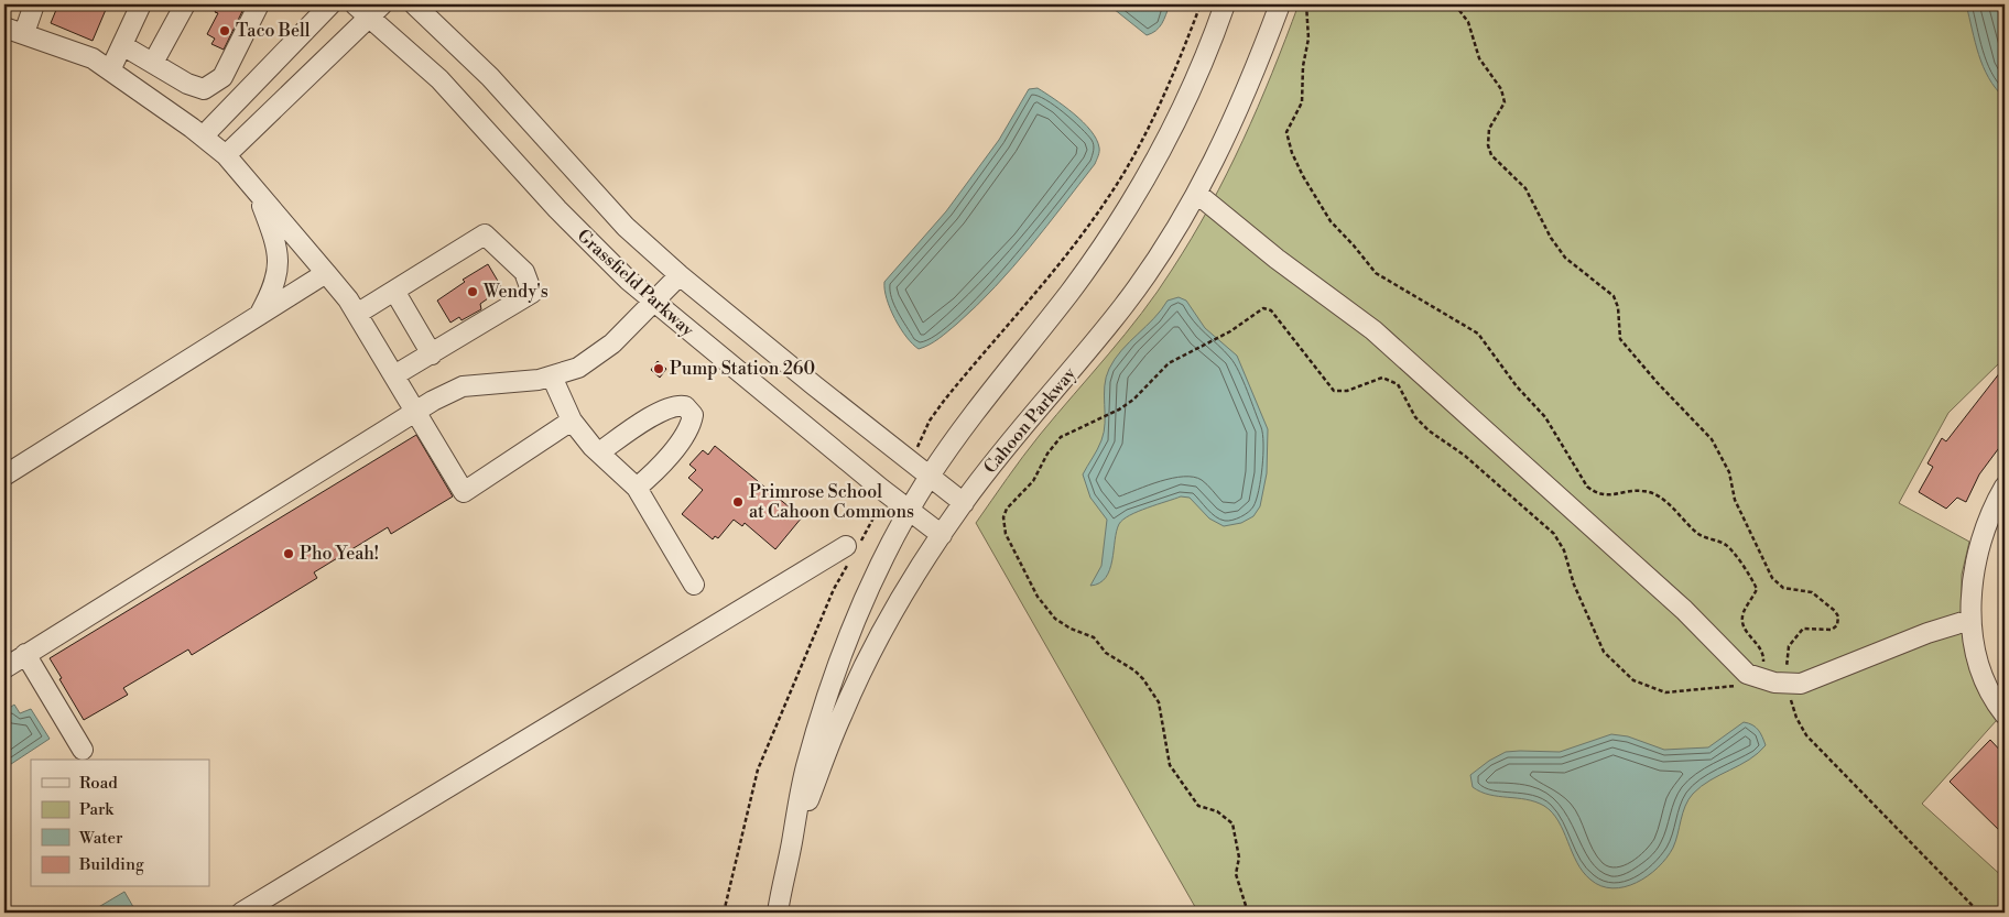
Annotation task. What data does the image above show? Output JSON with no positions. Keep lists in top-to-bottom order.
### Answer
{
  "streets": {
    "street": ["Grassfield Parkway", "Cahoon Parkway"]
  },
  "crossings": [
    ["Grassfield Parkway", "Cahoon Parkway"]
  ],
  "places": [
    "Taco Bell",
    "Wendy's",
    "Pump Station 260",
    "Primrose School at Cahoon Commons",
    "Pho Yeah!"
  ],
  "legend": [
    "Road",
    "Park",
    "Water",
    "Building"
  ]
}
